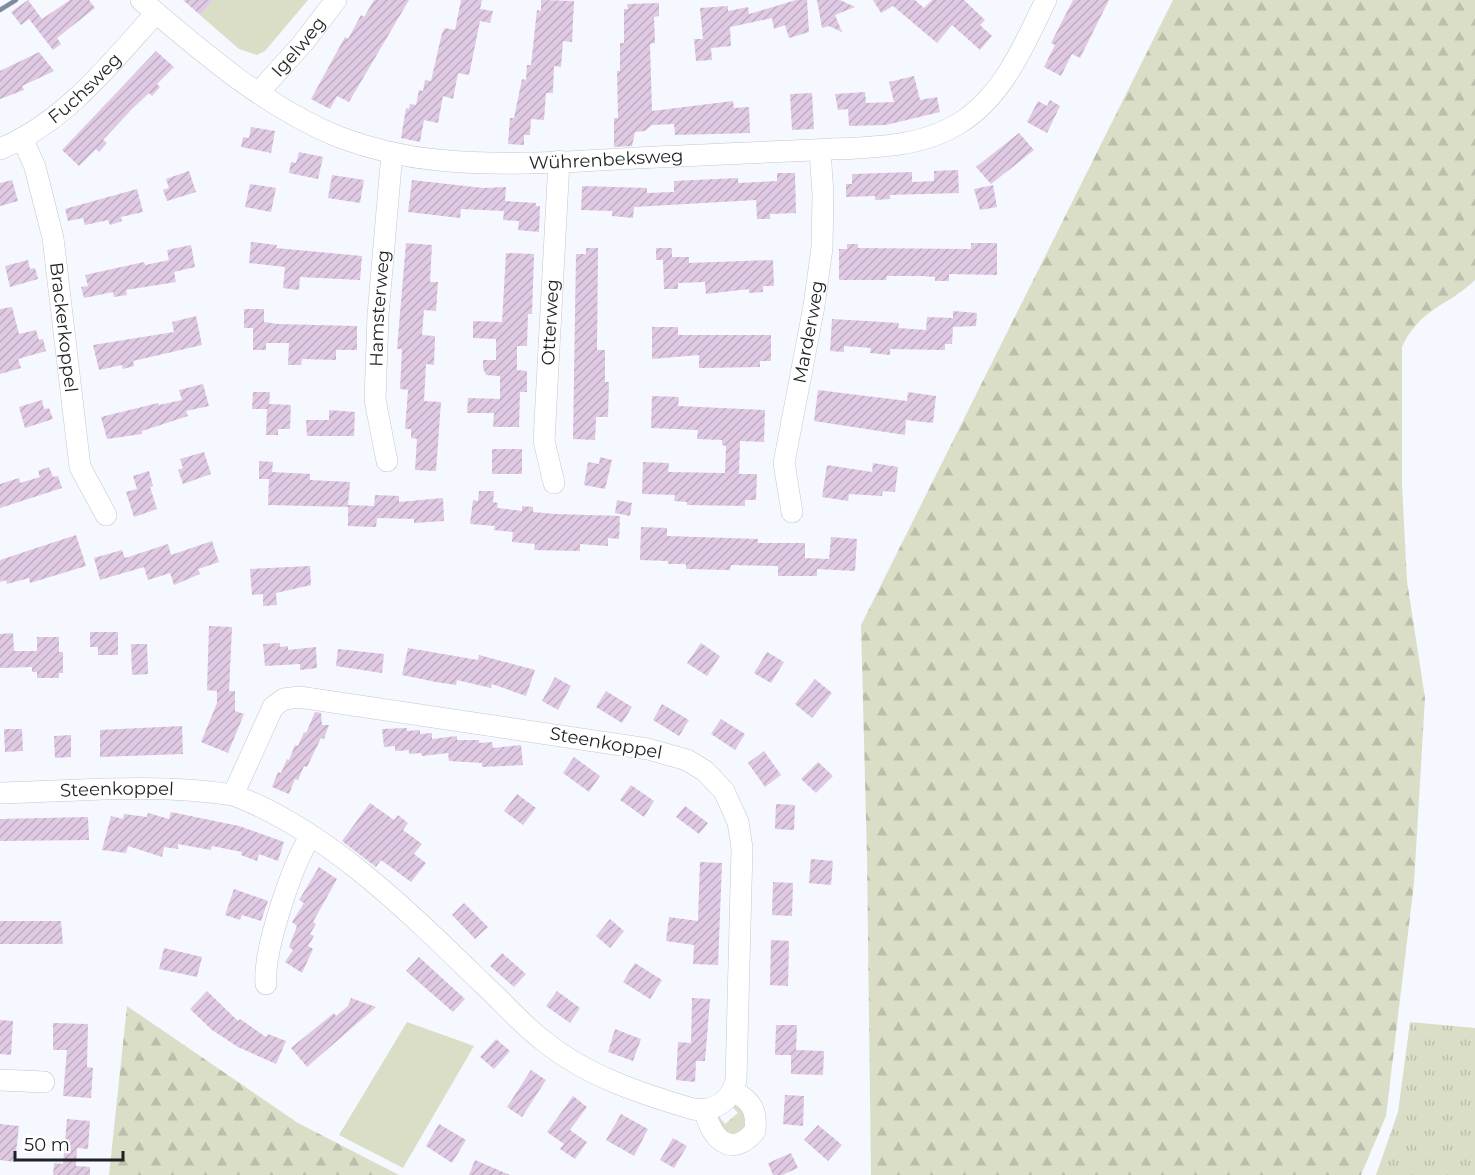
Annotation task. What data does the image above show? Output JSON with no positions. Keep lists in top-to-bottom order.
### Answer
{
  "streets": {
    "street": [
      "Igelweg",
      "Fuchsweg",
      "Wührenbeksweg",
      "Hamsterweg",
      "Otterweg",
      "Brackerkoppel",
      "Marderweg",
      "Steenkoppel"
    ]
  },
  "crossings": [
    ["Igelweg", "Wührenbeksweg"],
    ["Fuchsweg", "Wührenbeksweg"],
    ["Fuchsweg", "Brackerkoppel"],
    ["Wührenbeksweg", "Hamsterweg"],
    ["Wührenbeksweg", "Otterweg"],
    ["Wührenbeksweg", "Marderweg"]
  ],
  "scale_bar": "50 m"
}
